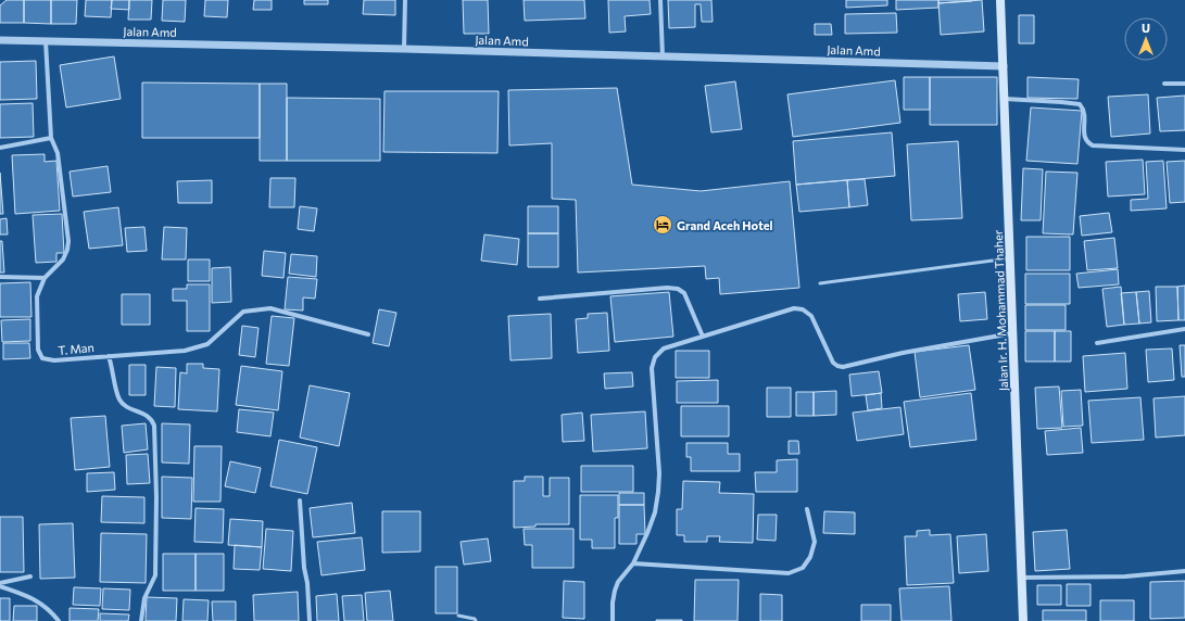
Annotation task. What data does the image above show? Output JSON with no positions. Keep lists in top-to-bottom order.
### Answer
{
  "streets": {
    "main road": ["Jalan Ir. H. Mohammad Thaher"],
    "street": ["Jalan Amd", "T. Man"]
  },
  "crossings": [
    ["Jalan Amd", "Jalan Ir. H. Mohammad Thaher"],
    ["Jalan Amd", "T. Man"]
  ],
  "places": {
    "hotel": ["Grand Aceh Hotel"]
  },
  "north": "top"
}
